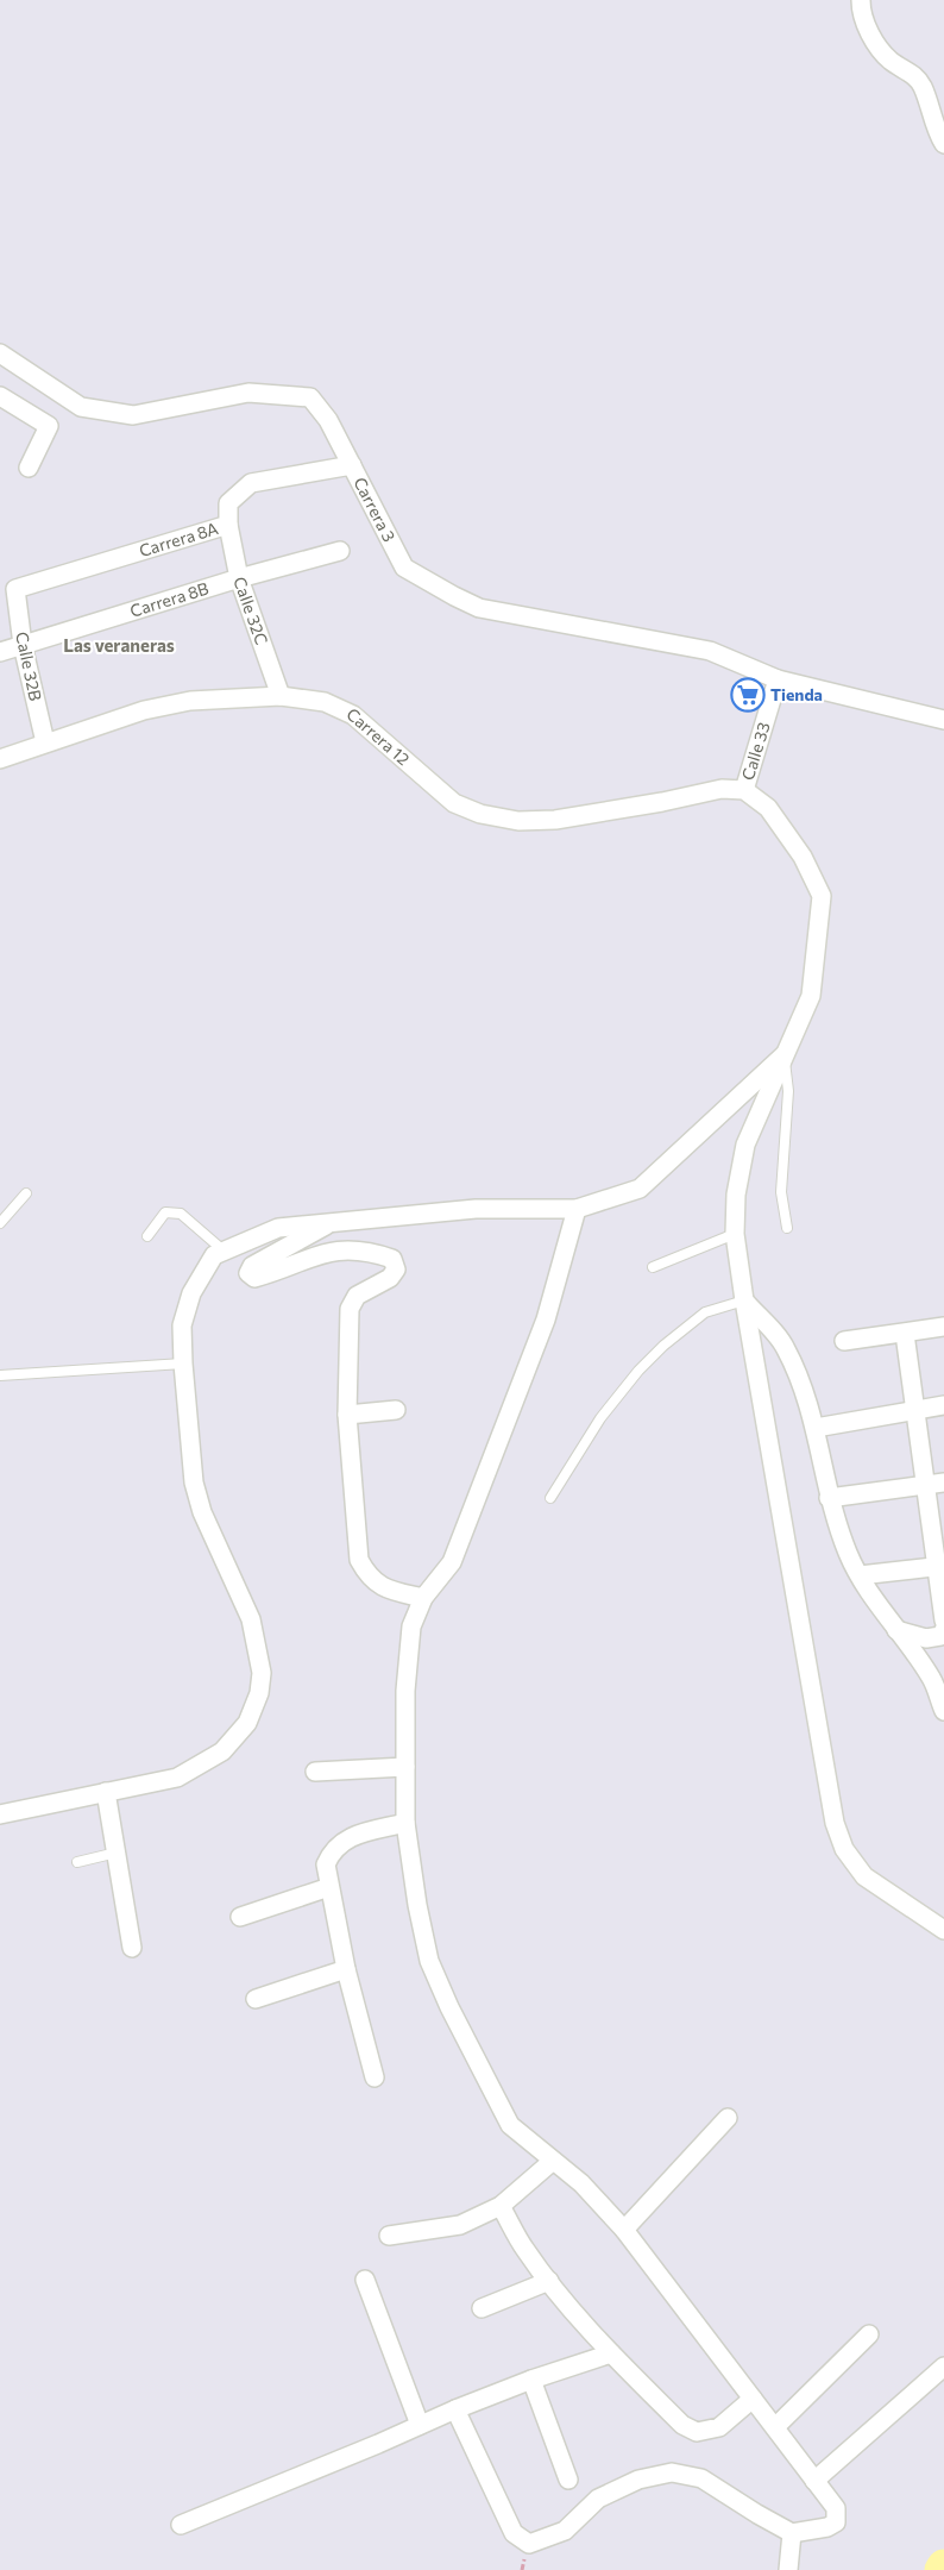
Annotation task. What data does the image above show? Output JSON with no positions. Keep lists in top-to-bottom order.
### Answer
{
  "streets": {
    "street": [
      "Carrera 3",
      "Carrera 8A",
      "Carrera 8B",
      "Calle 32C",
      "Calle 32B",
      "Carrera 12",
      "Calle 33"
    ]
  },
  "crossings": [
    ["Carrera 3", "Carrera 8A"],
    ["Carrera 3", "Calle 33"],
    ["Carrera 8A", "Calle 32C"],
    ["Carrera 8A", "Calle 32B"],
    ["Carrera 8B", "Calle 32C"],
    ["Carrera 8B", "Calle 32B"],
    ["Calle 32C", "Carrera 12"],
    ["Calle 32B", "Carrera 12"],
    ["Carrera 12", "Calle 33"]
  ],
  "districts": ["Las veraneras"],
  "places": {
    "supermarket": ["Tienda"]
  }
}
